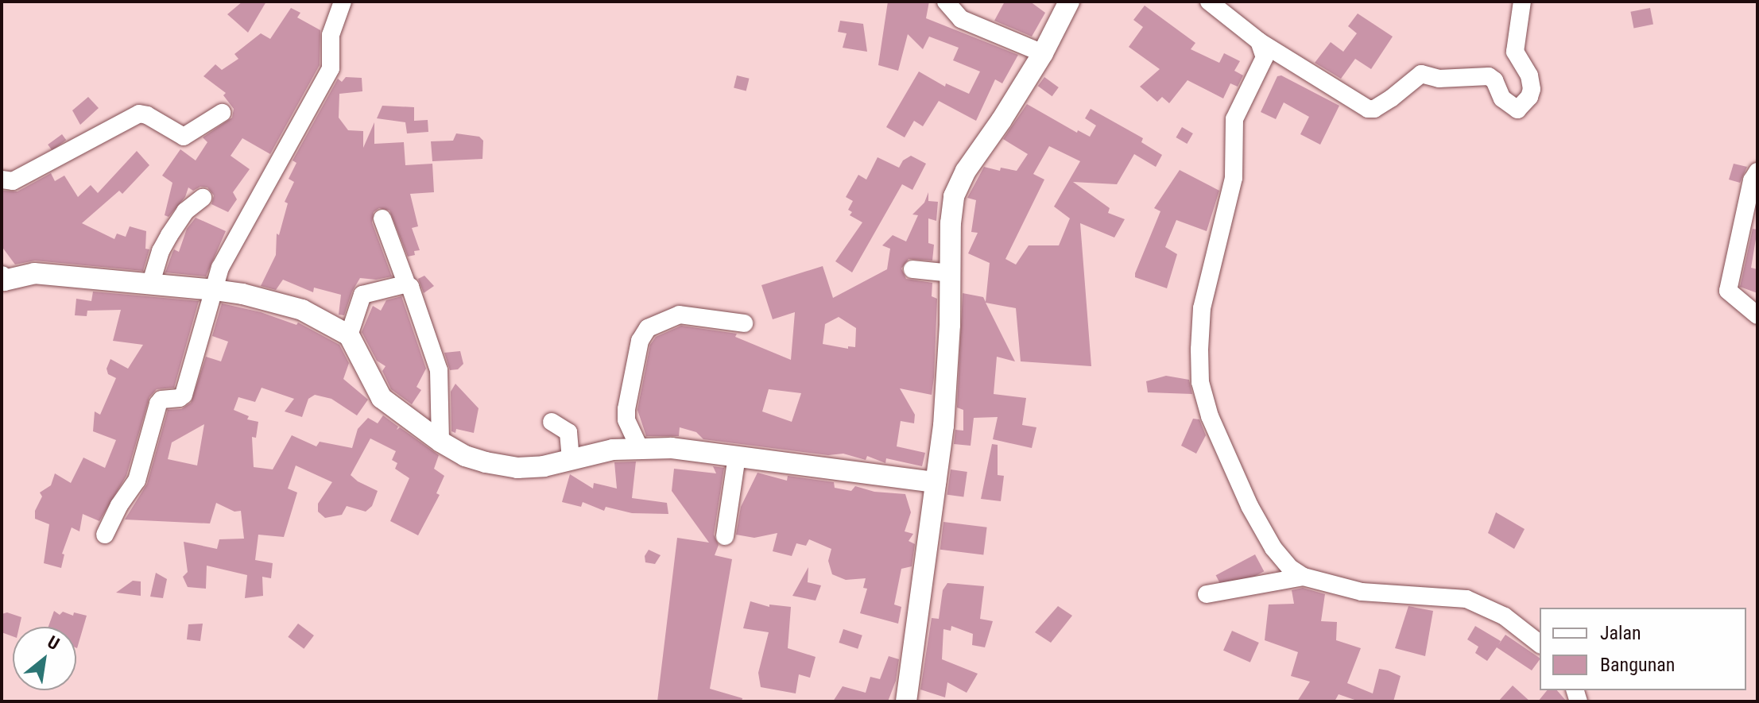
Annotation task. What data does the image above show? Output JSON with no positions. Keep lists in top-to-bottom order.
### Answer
{
  "legend": ["Jalan", "Bangunan"],
  "north": "top right"
}
